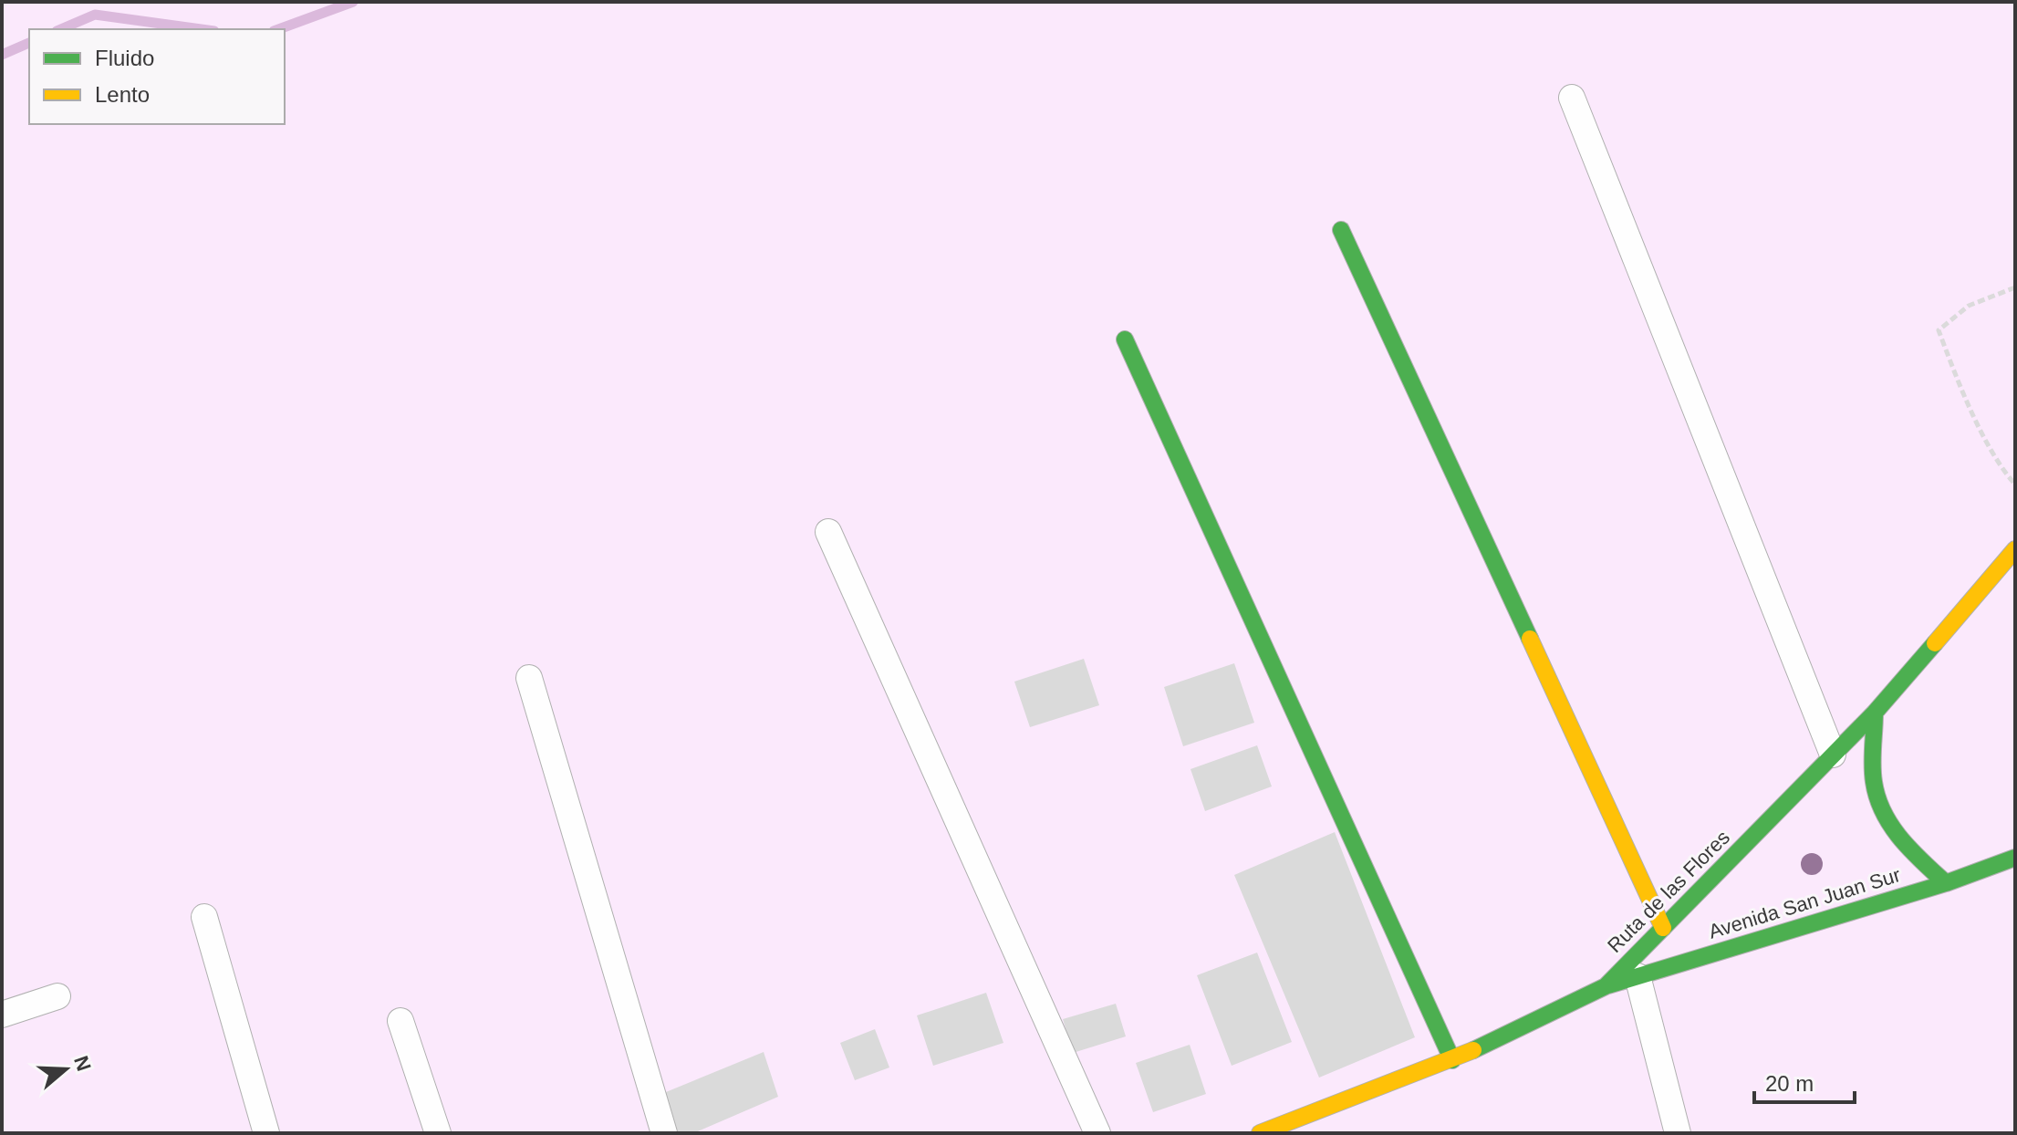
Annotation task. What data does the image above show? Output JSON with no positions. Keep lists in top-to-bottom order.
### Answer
{
  "streets": {
    "street": ["Ruta de las Flores", "Avenida San Juan Sur"]
  },
  "crossings": [
    ["Ruta de las Flores", "Avenida San Juan Sur"]
  ],
  "legend": ["Fluido", "Lento"],
  "scale_bar": "20 m",
  "north": "right"
}
